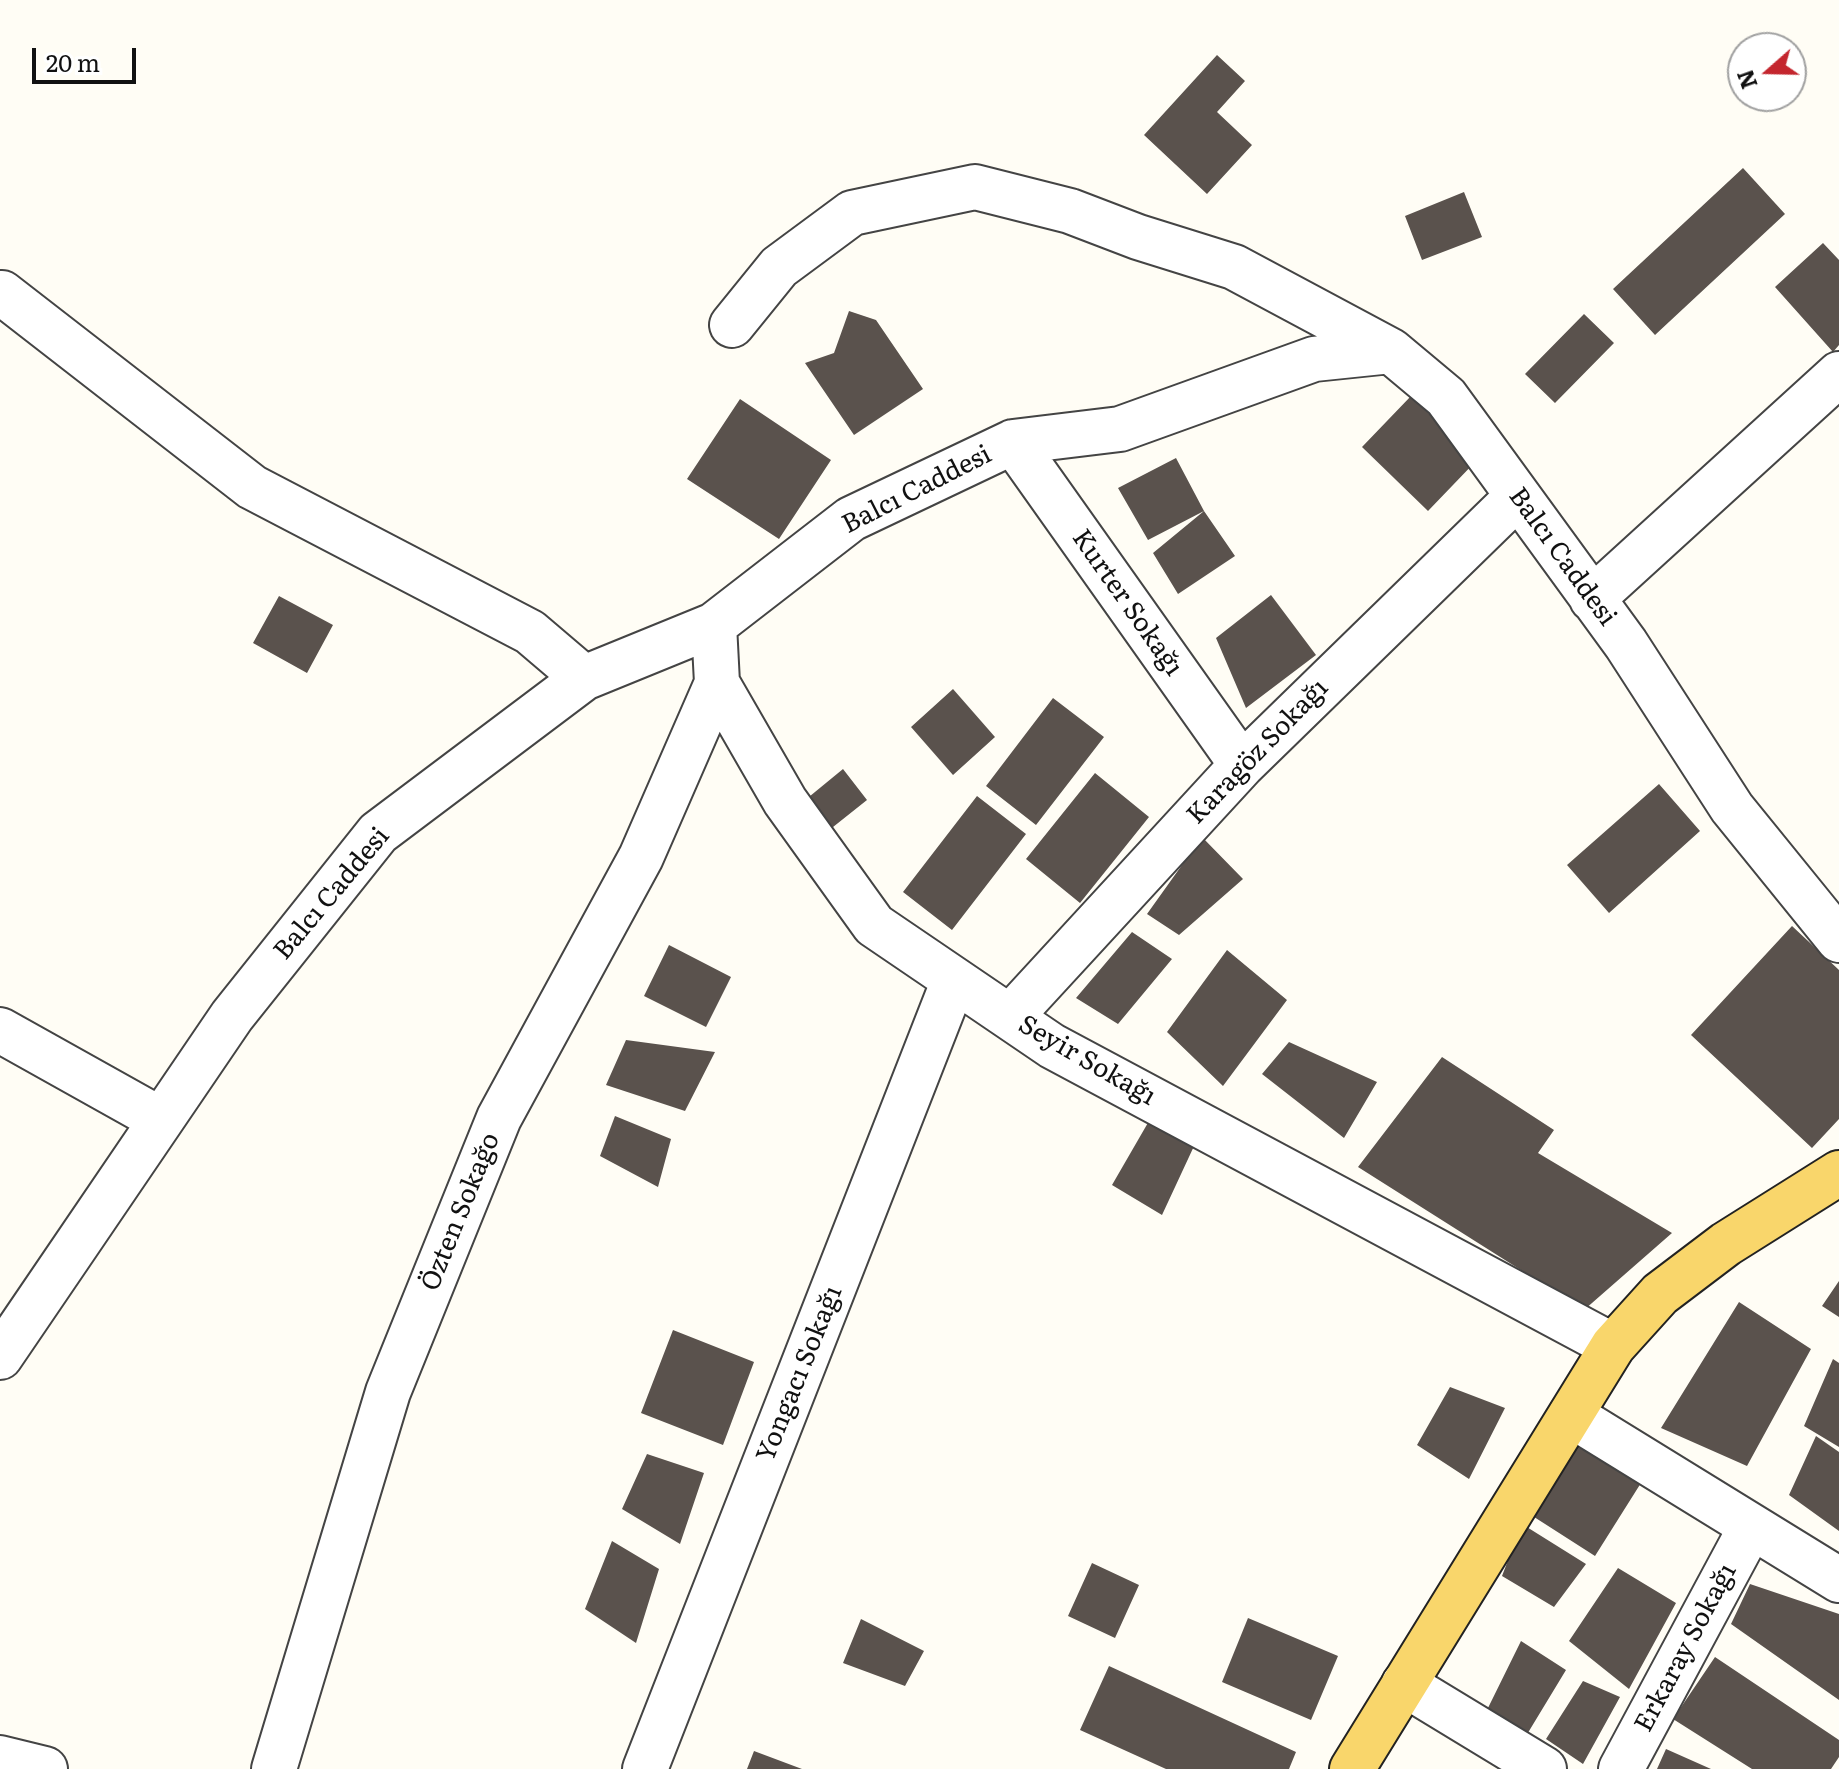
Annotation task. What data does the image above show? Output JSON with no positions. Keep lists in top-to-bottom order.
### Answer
{
  "streets": {
    "street": [
      "Balcı Caddesi",
      "Kurter Sokağı",
      "Karagöz Sokağı",
      "Seyir Sokağı",
      "Özten Sokağo",
      "Yongacı Sokağı",
      "Erkaray Sokağı"
    ]
  },
  "crossings": [
    ["Balcı Caddesi", "Kurter Sokağı"],
    ["Balcı Caddesi", "Karagöz Sokağı"],
    ["Balcı Caddesi", "Seyir Sokağı"],
    ["Kurter Sokağı", "Karagöz Sokağı"],
    ["Karagöz Sokağı", "Seyir Sokağı"],
    ["Seyir Sokağı", "Özten Sokağo"],
    ["Seyir Sokağı", "Yongacı Sokağı"]
  ],
  "scale_bar": "20 m",
  "north": "left"
}
